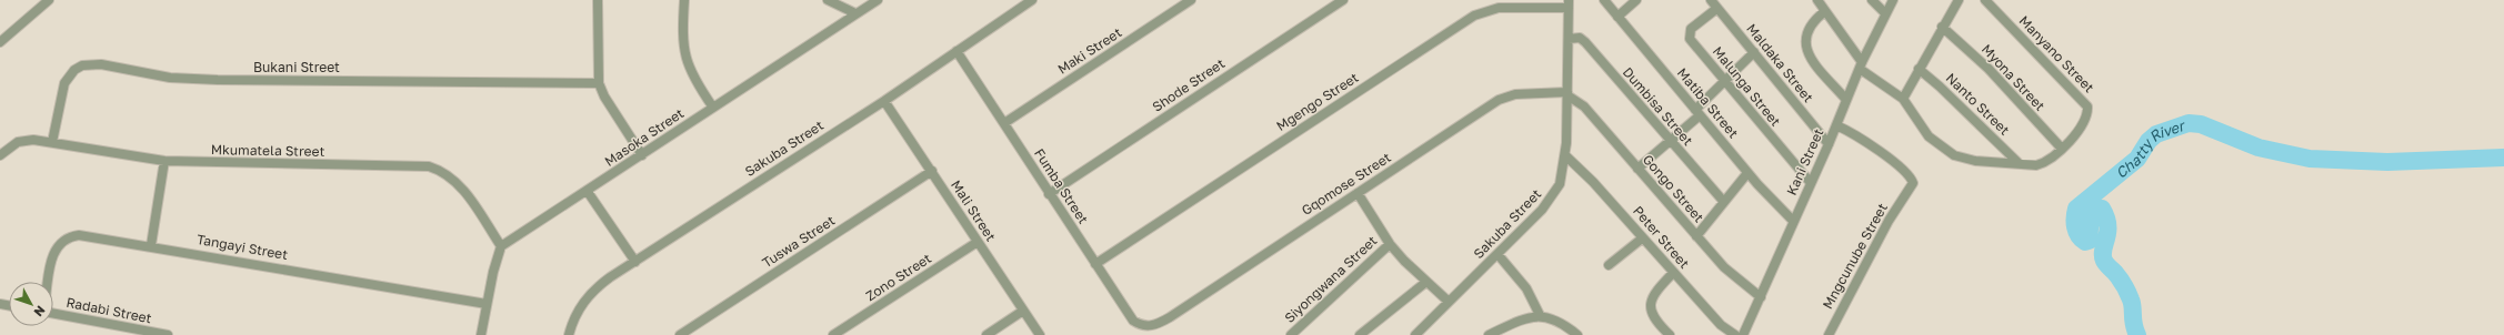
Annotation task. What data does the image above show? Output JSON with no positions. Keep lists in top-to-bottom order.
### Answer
{
  "streets": {
    "street": [
      "Maki Street",
      "Manyano Street",
      "Maldaka Street",
      "Bukani Street",
      "Myona Street",
      "Shode Street",
      "Malunga Street",
      "Mgengo Street",
      "Matiba Street",
      "Nanto Street",
      "Dumbisa Street",
      "Masoka Street",
      "Sakuba Street",
      "Mkumatela Street",
      "Kani Street",
      "Gqomose Street",
      "Fumba Street",
      "Gongo Street",
      "Mali Street",
      "Peter Street",
      "Tuswa Street",
      "Tangayi Street",
      "Mngcunube Street",
      "Zono Street",
      "Siyongwana Street",
      "Radabi Street"
    ]
  },
  "crossings": [
    ["Maki Street", "Fumba Street"],
    ["Manyano Street", "Myona Street"],
    ["Manyano Street", "Nanto Street"],
    ["Manyano Street", "Kani Street"],
    ["Maldaka Street", "Malunga Street"],
    ["Maldaka Street", "Kani Street"],
    ["Bukani Street", "Mkumatela Street"],
    ["Shode Street", "Fumba Street"],
    ["Malunga Street", "Kani Street"],
    ["Mgengo Street", "Sakuba Street"],
    ["Mgengo Street", "Fumba Street"],
    ["Matiba Street", "Kani Street"],
    ["Dumbisa Street", "Sakuba Street"],
    ["Masoka Street", "Mkumatela Street"],
    ["Sakuba Street", "Gqomose Street"],
    ["Sakuba Street", "Fumba Street"],
    ["Sakuba Street", "Gongo Street"],
    ["Sakuba Street", "Mali Street"],
    ["Sakuba Street", "Peter Street"],
    ["Kani Street", "Gongo Street"],
    ["Kani Street", "Mngcunube Street"],
    ["Gqomose Street", "Fumba Street"],
    ["Gqomose Street", "Gongo Street"],
    ["Mali Street", "Tuswa Street"],
    ["Mali Street", "Zono Street"]
  ],
  "water": ["Chatty River"],
  "north": "bottom right"
}
